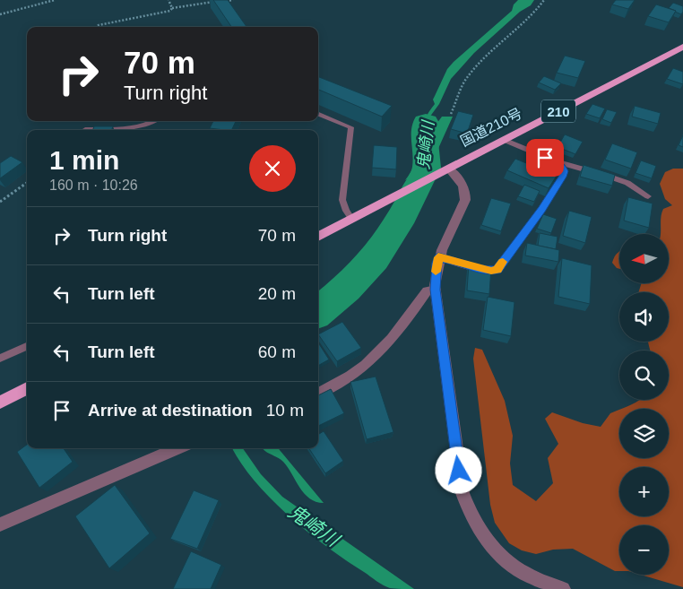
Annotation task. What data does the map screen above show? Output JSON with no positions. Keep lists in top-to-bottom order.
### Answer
{
  "streets": {
    "highway": ["210", "国道210号"]
  },
  "water": ["鬼崎川"],
  "north": "left",
  "page": {
    "turn": ["70 m", "Turn right"],
    "heading": ["1 min", "160 m · 10:26"],
    "list": [
      {
        "name": "Turn right",
        "value": "70 m"
      },
      {
        "name": "Turn left",
        "value": "20 m"
      },
      {
        "name": "Turn left",
        "value": "60 m"
      },
      {
        "name": "Arrive at destination",
        "value": "10 m"
      }
    ],
    "map_buttons": ["+", "−"]
  }
}
